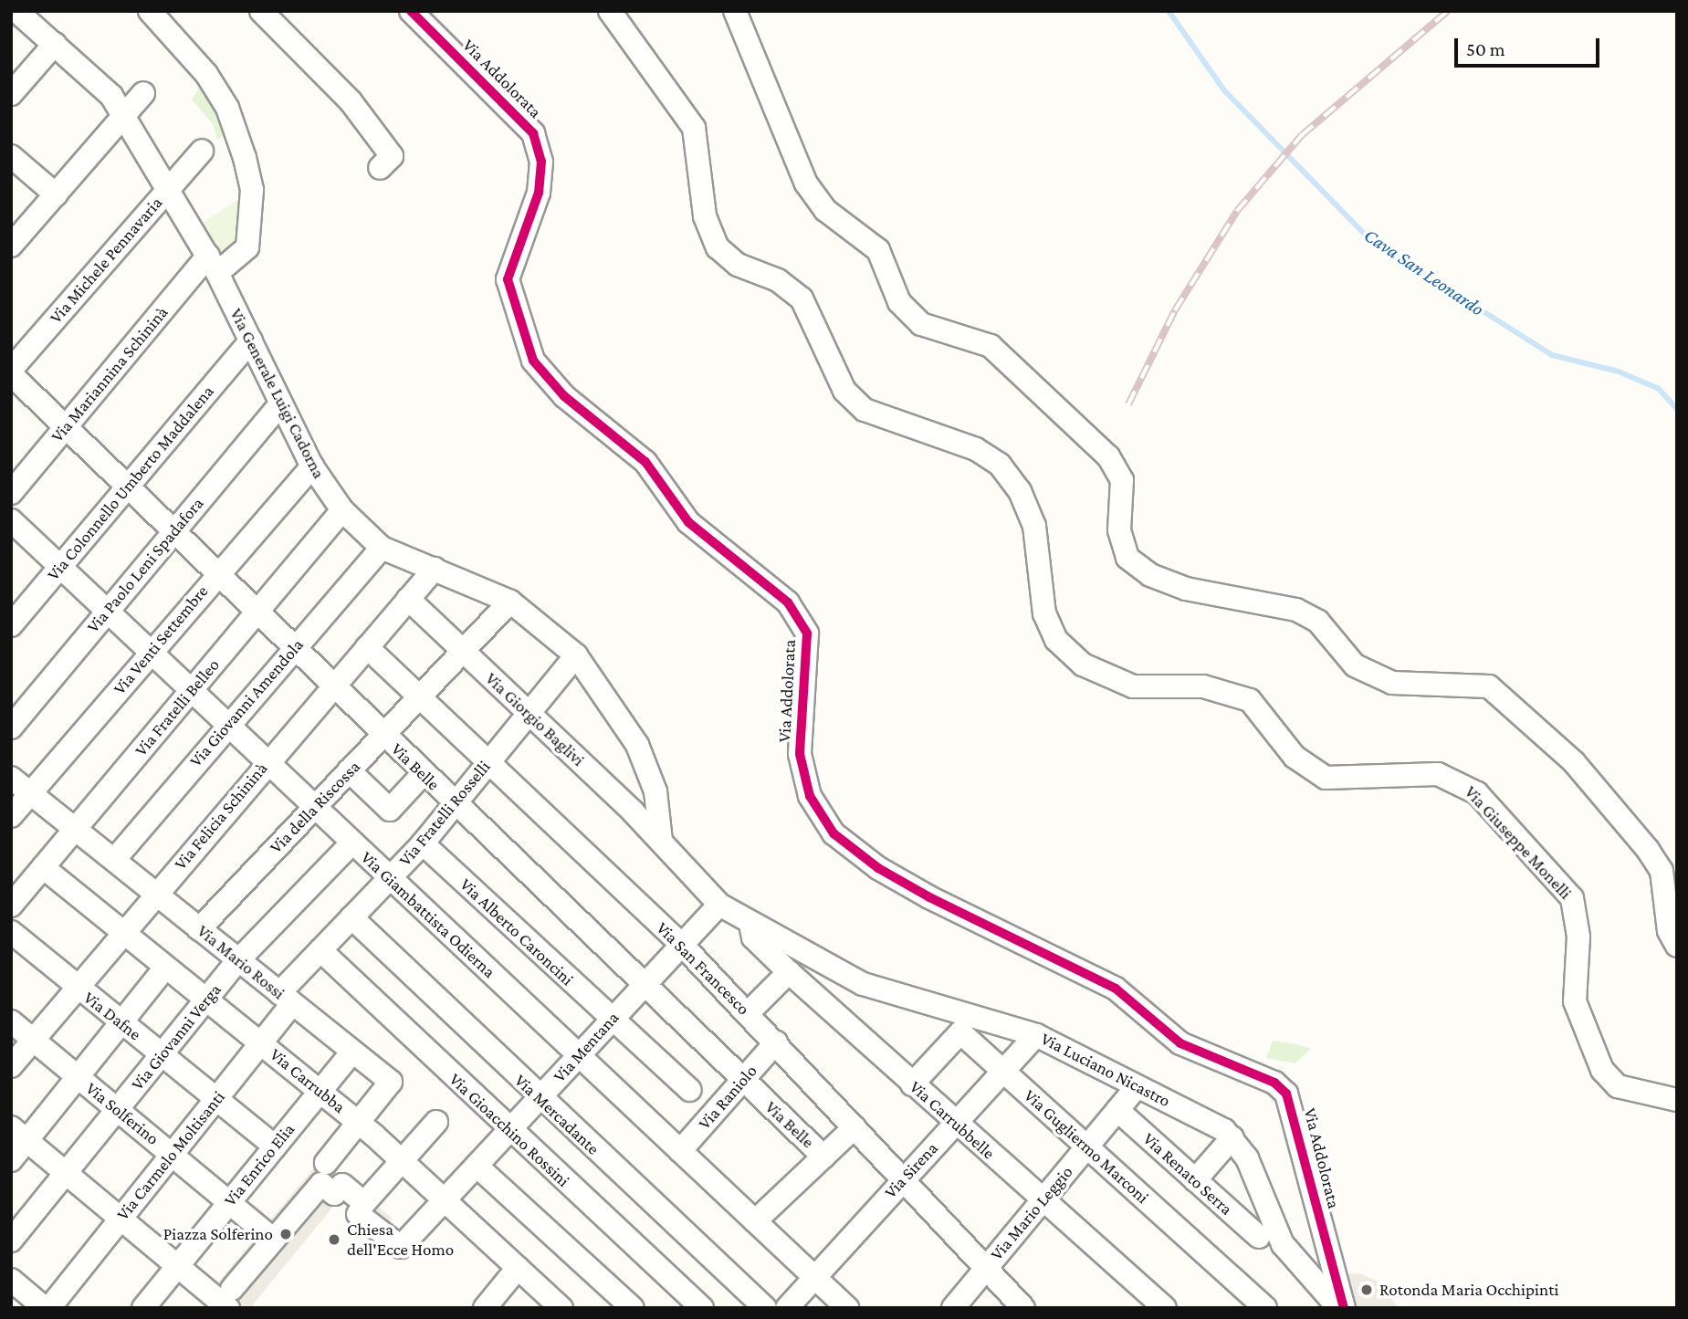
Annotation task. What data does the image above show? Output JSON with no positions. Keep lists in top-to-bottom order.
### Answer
{
  "streets": {
    "street": [
      "Via Addolorata",
      "Via Michele Pennavaria",
      "Via Mariannina Schininà",
      "Via Generale Luigi Cadorna",
      "Via Colonnello Umberto Maddalena",
      "Via Paolo Leni Spadafora",
      "Via Venti Settembre",
      "Via Giovanni Amendola",
      "Via Fratelli Belleo",
      "Via Giorgio Baglivi",
      "Via Belle",
      "Via della Riscossa",
      "Via Fratelli Rosselli",
      "Via Felicia Schininà",
      "Via Giuseppe Monelli",
      "Via Giambattista Odierna",
      "Via Alberto Caroncini",
      "Via Mario Rossi",
      "Via San Francesco",
      "Via Dafne",
      "Via Giovanni Verga",
      "Via Mentana",
      "Via Luciano Nicastro",
      "Via Carrubba",
      "Via Raniolo",
      "Via Solferino",
      "Via Mercadante",
      "Via Carrubbelle",
      "Via Gioacchino Rossini",
      "Via Gugliermo Marconi",
      "Via Carmelo Moltisanti",
      "Via Enrico Elia",
      "Via Sirena",
      "Via Renato Serra",
      "Via Mario Leggio"
    ]
  },
  "crossings": [
    ["Via Michele Pennavaria", "Via Generale Luigi Cadorna"],
    ["Via Michele Pennavaria", "Via Belle"],
    ["Via Mariannina Schininà", "Via Generale Luigi Cadorna"],
    ["Via Mariannina Schininà", "Via Belle"],
    ["Via Generale Luigi Cadorna", "Via Colonnello Umberto Maddalena"],
    ["Via Generale Luigi Cadorna", "Via Paolo Leni Spadafora"],
    ["Via Generale Luigi Cadorna", "Via Venti Settembre"],
    ["Via Generale Luigi Cadorna", "Via Giovanni Amendola"],
    ["Via Generale Luigi Cadorna", "Via Fratelli Belleo"],
    ["Via Generale Luigi Cadorna", "Via Giorgio Baglivi"],
    ["Via Generale Luigi Cadorna", "Via della Riscossa"],
    ["Via Generale Luigi Cadorna", "Via Fratelli Rosselli"],
    ["Via Generale Luigi Cadorna", "Via Felicia Schininà"],
    ["Via Colonnello Umberto Maddalena", "Via Belle"],
    ["Via Colonnello Umberto Maddalena", "Via Giambattista Odierna"],
    ["Via Paolo Leni Spadafora", "Via Belle"],
    ["Via Paolo Leni Spadafora", "Via Giambattista Odierna"],
    ["Via Venti Settembre", "Via Belle"],
    ["Via Venti Settembre", "Via Giambattista Odierna"],
    ["Via Venti Settembre", "Via Mario Rossi"],
    ["Via Giovanni Amendola", "Via Belle"],
    ["Via Giovanni Amendola", "Via Giambattista Odierna"],
    ["Via Giovanni Amendola", "Via Mario Rossi"],
    ["Via Fratelli Belleo", "Via Belle"],
    ["Via Fratelli Belleo", "Via Giambattista Odierna"],
    ["Via Fratelli Belleo", "Via Mario Rossi"],
    ["Via Fratelli Belleo", "Via Carrubba"],
    ["Via Giorgio Baglivi", "Via della Riscossa"],
    ["Via Giorgio Baglivi", "Via Fratelli Rosselli"],
    ["Via Giorgio Baglivi", "Via Felicia Schininà"],
    ["Via Giorgio Baglivi", "Via Mentana"],
    ["Via Giorgio Baglivi", "Via Luciano Nicastro"],
    ["Via Belle", "Via della Riscossa"],
    ["Via Belle", "Via Fratelli Rosselli"],
    ["Via Belle", "Via Felicia Schininà"],
    ["Via Belle", "Via Mentana"],
    ["Via Belle", "Via Raniolo"],
    ["Via della Riscossa", "Via Giambattista Odierna"],
    ["Via della Riscossa", "Via Mario Rossi"],
    ["Via della Riscossa", "Via San Francesco"],
    ["Via Fratelli Rosselli", "Via Giambattista Odierna"],
    ["Via Fratelli Rosselli", "Via Alberto Caroncini"],
    ["Via Fratelli Rosselli", "Via Mario Rossi"],
    ["Via Fratelli Rosselli", "Via San Francesco"],
    ["Via Fratelli Rosselli", "Via Mercadante"],
    ["Via Fratelli Rosselli", "Via Gioacchino Rossini"],
    ["Via Fratelli Rosselli", "Via Carmelo Moltisanti"],
    ["Via Felicia Schininà", "Via Giambattista Odierna"],
    ["Via Felicia Schininà", "Via Mario Rossi"],
    ["Via Felicia Schininà", "Via San Francesco"],
    ["Via Felicia Schininà", "Via Dafne"],
    ["Via Felicia Schininà", "Via Carrubba"],
    ["Via Felicia Schininà", "Via Solferino"],
    ["Via Giambattista Odierna", "Via Giovanni Verga"],
    ["Via Giambattista Odierna", "Via Mentana"],
    ["Via Giambattista Odierna", "Via Raniolo"],
    ["Via Giambattista Odierna", "Via Sirena"],
    ["Via Alberto Caroncini", "Via Mentana"],
    ["Via Mario Rossi", "Via Giovanni Verga"],
    ["Via Mario Rossi", "Via Carrubba"],
    ["Via Mario Rossi", "Via Carmelo Moltisanti"],
    ["Via Mario Rossi", "Via Enrico Elia"],
    ["Via San Francesco", "Via Mentana"],
    ["Via San Francesco", "Via Raniolo"],
    ["Via San Francesco", "Via Sirena"],
    ["Via San Francesco", "Via Mario Leggio"],
    ["Via Dafne", "Via Giovanni Verga"],
    ["Via Dafne", "Via Carmelo Moltisanti"],
    ["Via Dafne", "Via Enrico Elia"],
    ["Via Giovanni Verga", "Via Carrubba"],
    ["Via Giovanni Verga", "Via Solferino"],
    ["Via Mentana", "Via Luciano Nicastro"],
    ["Via Mentana", "Via Carrubba"],
    ["Via Mentana", "Via Mercadante"],
    ["Via Mentana", "Via Gioacchino Rossini"],
    ["Via Luciano Nicastro", "Via Carrubbelle"],
    ["Via Luciano Nicastro", "Via Sirena"],
    ["Via Luciano Nicastro", "Via Mario Leggio"],
    ["Via Carrubba", "Via Carmelo Moltisanti"],
    ["Via Carrubba", "Via Enrico Elia"],
    ["Via Solferino", "Via Carmelo Moltisanti"],
    ["Via Solferino", "Via Enrico Elia"],
    ["Via Carrubbelle", "Via Gugliermo Marconi"],
    ["Via Carrubbelle", "Via Sirena"],
    ["Via Carrubbelle", "Via Mario Leggio"],
    ["Via Gugliermo Marconi", "Via Sirena"],
    ["Via Gugliermo Marconi", "Via Mario Leggio"],
    ["Via Renato Serra", "Via Mario Leggio"]
  ],
  "water": ["Cava San Leonardo"],
  "places": ["Piazza Solferino", "Chiesa dell'Ecce Homo", "Rotonda Maria Occhipinti"],
  "scale_bar": "50 m"
}
